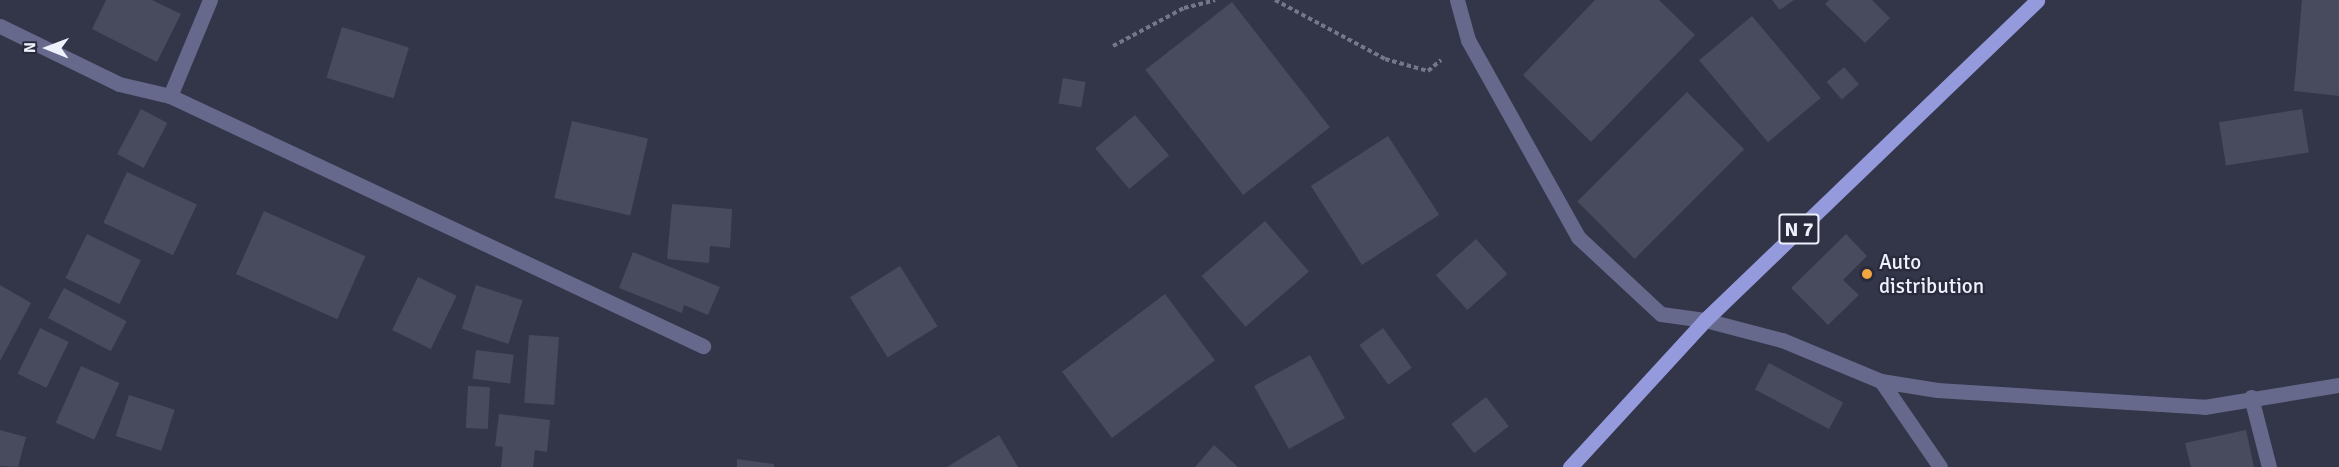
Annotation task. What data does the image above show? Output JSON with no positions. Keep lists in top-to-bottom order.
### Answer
{
  "streets": {
    "main road": ["N 7"]
  },
  "places": ["Auto distribution"],
  "north": "left"
}
